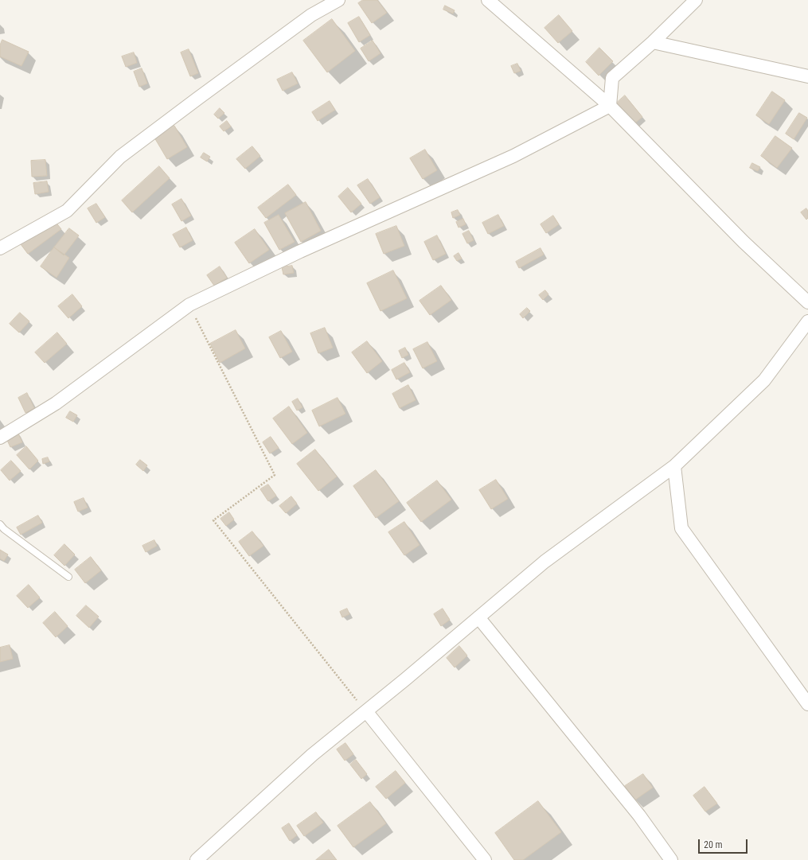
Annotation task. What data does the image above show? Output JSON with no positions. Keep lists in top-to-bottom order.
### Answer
{
  "scale_bar": "20 m"
}
